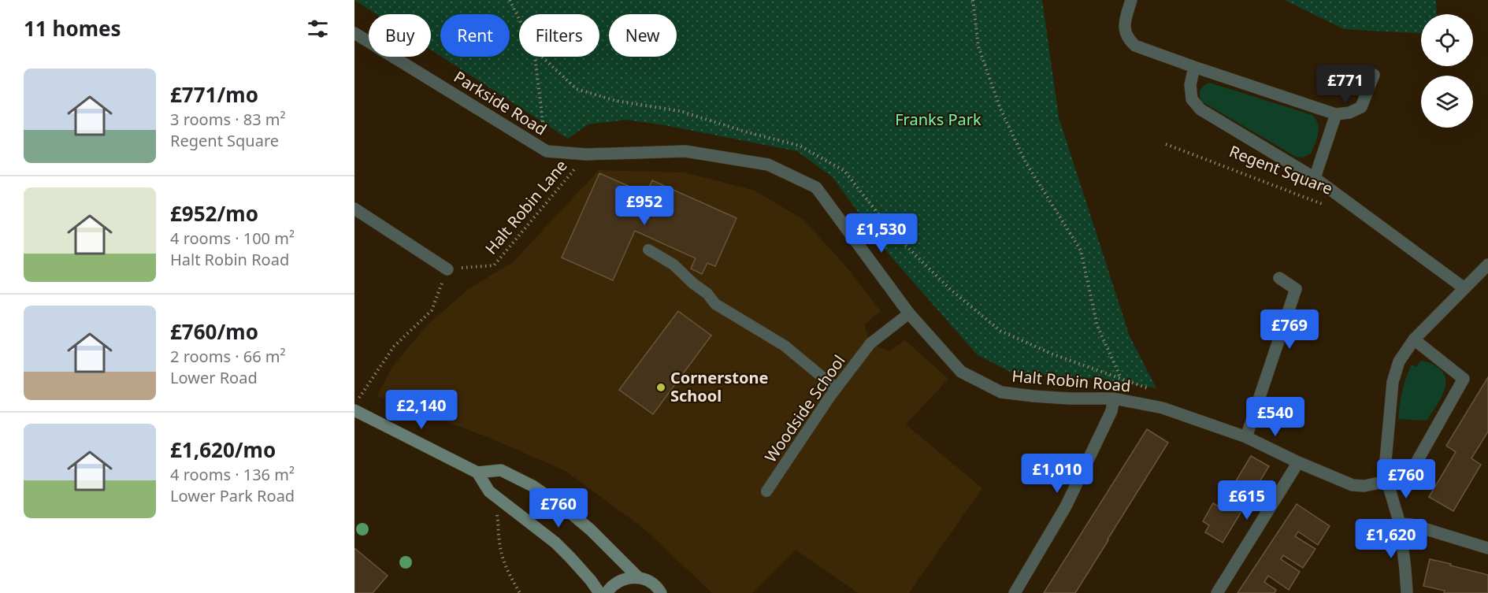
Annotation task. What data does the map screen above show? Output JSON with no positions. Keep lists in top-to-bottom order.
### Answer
{
  "streets": {
    "street": ["Parkside Road", "Regent Square", "Halt Robin Road"],
    "lane": ["Woodside School"],
    "path": ["Halt Robin Lane"]
  },
  "crossings": [
    ["Parkside Road", "Halt Robin Lane"],
    ["Parkside Road", "Halt Robin Road"],
    ["Halt Robin Lane", "Halt Robin Road"],
    ["Halt Robin Road", "Woodside School"]
  ],
  "parks": ["Franks Park"],
  "places": ["Cornerstone School"],
  "page": {
    "heading": "11 homes",
    "chip": [
      "Buy",
      "Rent",
      "Filters",
      "New"
    ],
    "list": [
      {
        "name": "£771/mo",
        "note": "3 rooms · 83 m² · Regent Square"
      },
      {
        "name": "£952/mo",
        "note": "4 rooms · 100 m² · Halt Robin Road"
      },
      {
        "name": "£760/mo",
        "note": "2 rooms · 66 m² · Lower Road"
      },
      {
        "name": "£1,620/mo",
        "note": "4 rooms · 136 m² · Lower Park Road"
      }
    ],
    "price": [
      "£771",
      "£952",
      "£1,530",
      "£769",
      "£2,140",
      "£540",
      "£1,010",
      "£760",
      "£615",
      "£760",
      "£1,620"
    ]
  }
}
